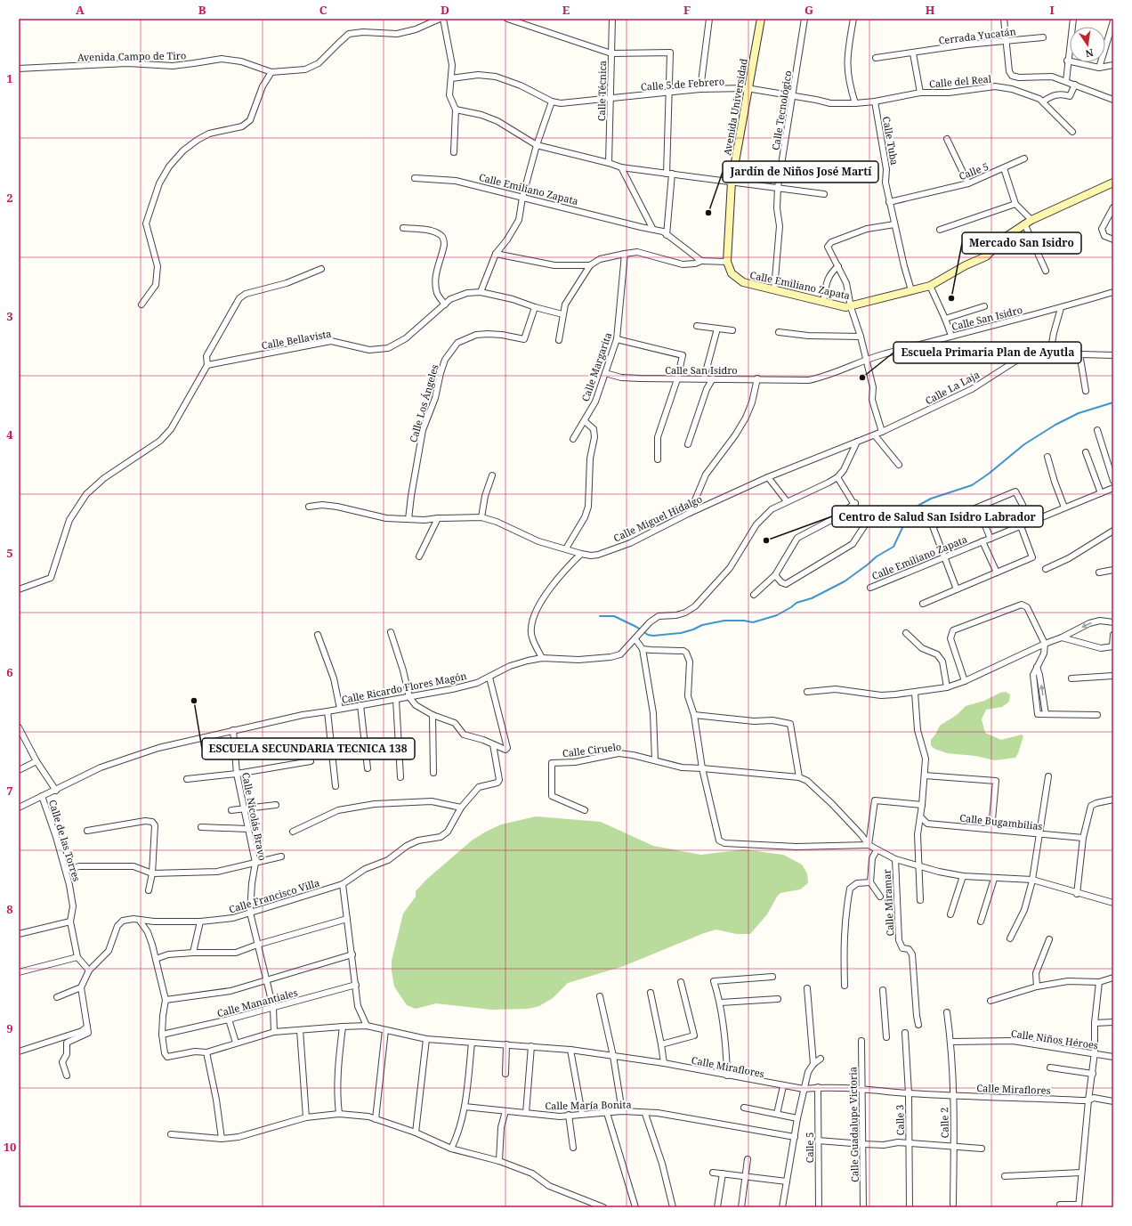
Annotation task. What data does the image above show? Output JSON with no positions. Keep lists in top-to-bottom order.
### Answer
{
  "streets": {
    "street": [
      "Cerrada Yucatán",
      "Avenida Campo de Tiro",
      "Calle del Real",
      "Calle 5 de Febrero",
      "Calle Técnica",
      "Avenida Universidad",
      "Calle Tecnológico",
      "Calle Tuba",
      "Calle 5",
      "Calle Emiliano Zapata",
      "Calle San Isidro",
      "Calle Bellavista",
      "Calle Margarita",
      "Calle La Laja",
      "Calle Los Ángeles",
      "Calle Miguel Hidalgo",
      "Calle Ricardo Flores Magón",
      "Calle Ciruelo",
      "Calle Nicolás Bravo",
      "Calle Bugambilias",
      "Calle de las Torres",
      "Calle Francisco Villa",
      "Calle Miramar",
      "Calle Manantiales",
      "Calle Niños Héroes",
      "Calle Miraflores",
      "Calle María Bonita",
      "Calle 3",
      "Calle 2",
      "Calle Guadalupe Victoria"
    ]
  },
  "crossings": [
    ["Calle del Real", "Calle 5 de Febrero"],
    ["Calle 5 de Febrero", "Calle Técnica"],
    ["Calle 5 de Febrero", "Avenida Universidad"],
    ["Calle 5 de Febrero", "Calle Tecnológico"],
    ["Calle 5 de Febrero", "Calle Tuba"],
    ["Avenida Universidad", "Calle Emiliano Zapata"],
    ["Calle Tecnológico", "Calle Emiliano Zapata"],
    ["Calle Tuba", "Calle 5"],
    ["Calle Tuba", "Calle Emiliano Zapata"],
    ["Calle 5", "Calle Emiliano Zapata"],
    ["Calle 5", "Calle Miraflores"],
    ["Calle San Isidro", "Calle Margarita"],
    ["Calle Bellavista", "Calle Los Ángeles"],
    ["Calle La Laja", "Calle Miguel Hidalgo"],
    ["Calle Los Ángeles", "Calle Miguel Hidalgo"],
    ["Calle Ricardo Flores Magón", "Calle Nicolás Bravo"],
    ["Calle Ricardo Flores Magón", "Calle de las Torres"],
    ["Calle Nicolás Bravo", "Calle Francisco Villa"],
    ["Calle Nicolás Bravo", "Calle Manantiales"],
    ["Calle Nicolás Bravo", "Calle Miraflores"],
    ["Calle de las Torres", "Calle Francisco Villa"],
    ["Calle Manantiales", "Calle Miraflores"],
    ["Calle Niños Héroes", "Calle 2"],
    ["Calle Miraflores", "Calle 3"],
    ["Calle Miraflores", "Calle 2"],
    ["Calle Miraflores", "Calle Guadalupe Victoria"]
  ],
  "places": [
    "Jardín de Niños José Martí",
    "Mercado San Isidro",
    "Escuela Primaria Plan de Ayutla",
    "Centro de Salud San Isidro Labrador",
    "ESCUELA SECUNDARIA TECNICA 138"
  ],
  "north": "bottom",
  "grid": {
    "columns": [
      "A",
      "B",
      "C",
      "D",
      "E",
      "F",
      "G",
      "H",
      "I"
    ],
    "rows": [
      "1",
      "2",
      "3",
      "4",
      "5",
      "6",
      "7",
      "8",
      "9",
      "10"
    ]
  }
}
